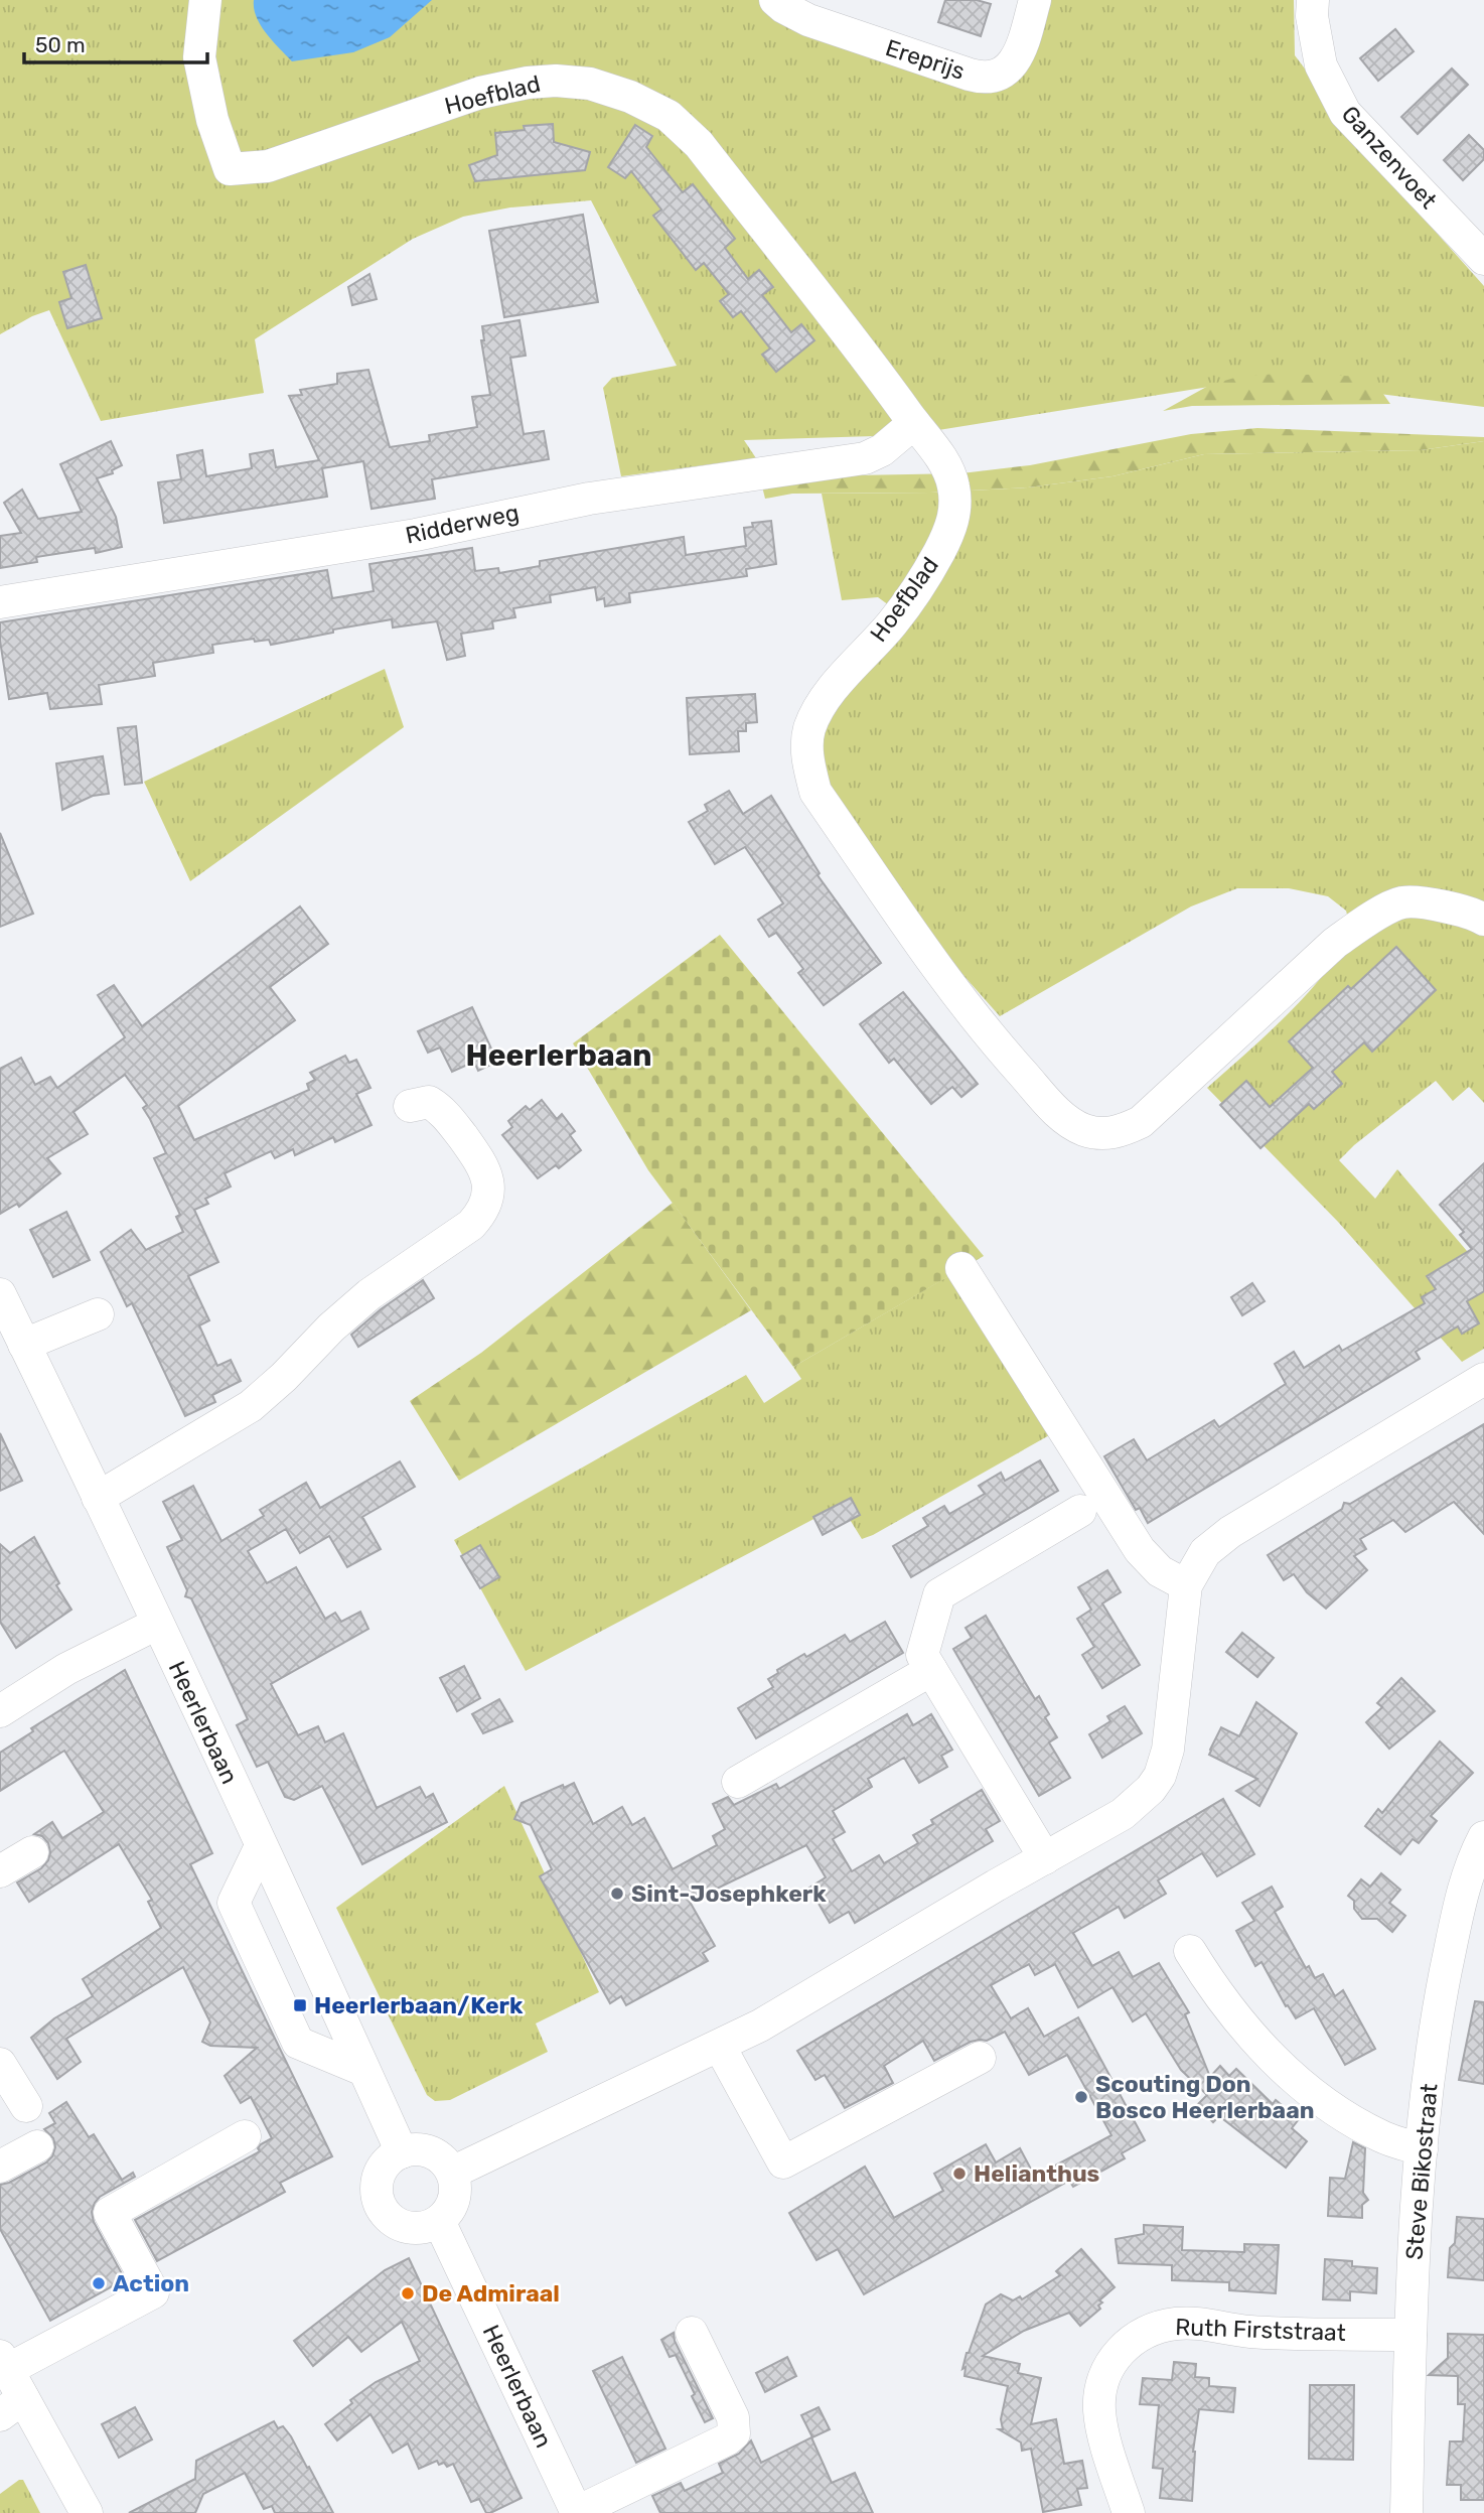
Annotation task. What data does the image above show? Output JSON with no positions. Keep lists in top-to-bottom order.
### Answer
{
  "streets": {
    "street": [
      "Ereprijs",
      "Hoefblad",
      "Ganzenvoet",
      "Ridderweg",
      "Heerlerbaan",
      "Steve Bikostraat",
      "Ruth Firststraat"
    ]
  },
  "crossings": [
    ["Hoefblad", "Ridderweg"],
    ["Steve Bikostraat", "Ruth Firststraat"]
  ],
  "districts": ["Heerlerbaan"],
  "places": {
    "other": [
      "Sint-Josephkerk",
      "Scouting Don Bosco Heerlerbaan",
      "Helianthus",
      "Action",
      "De Admiraal"
    ],
    "transit": ["Heerlerbaan/Kerk"]
  },
  "scale_bar": "50 m"
}
